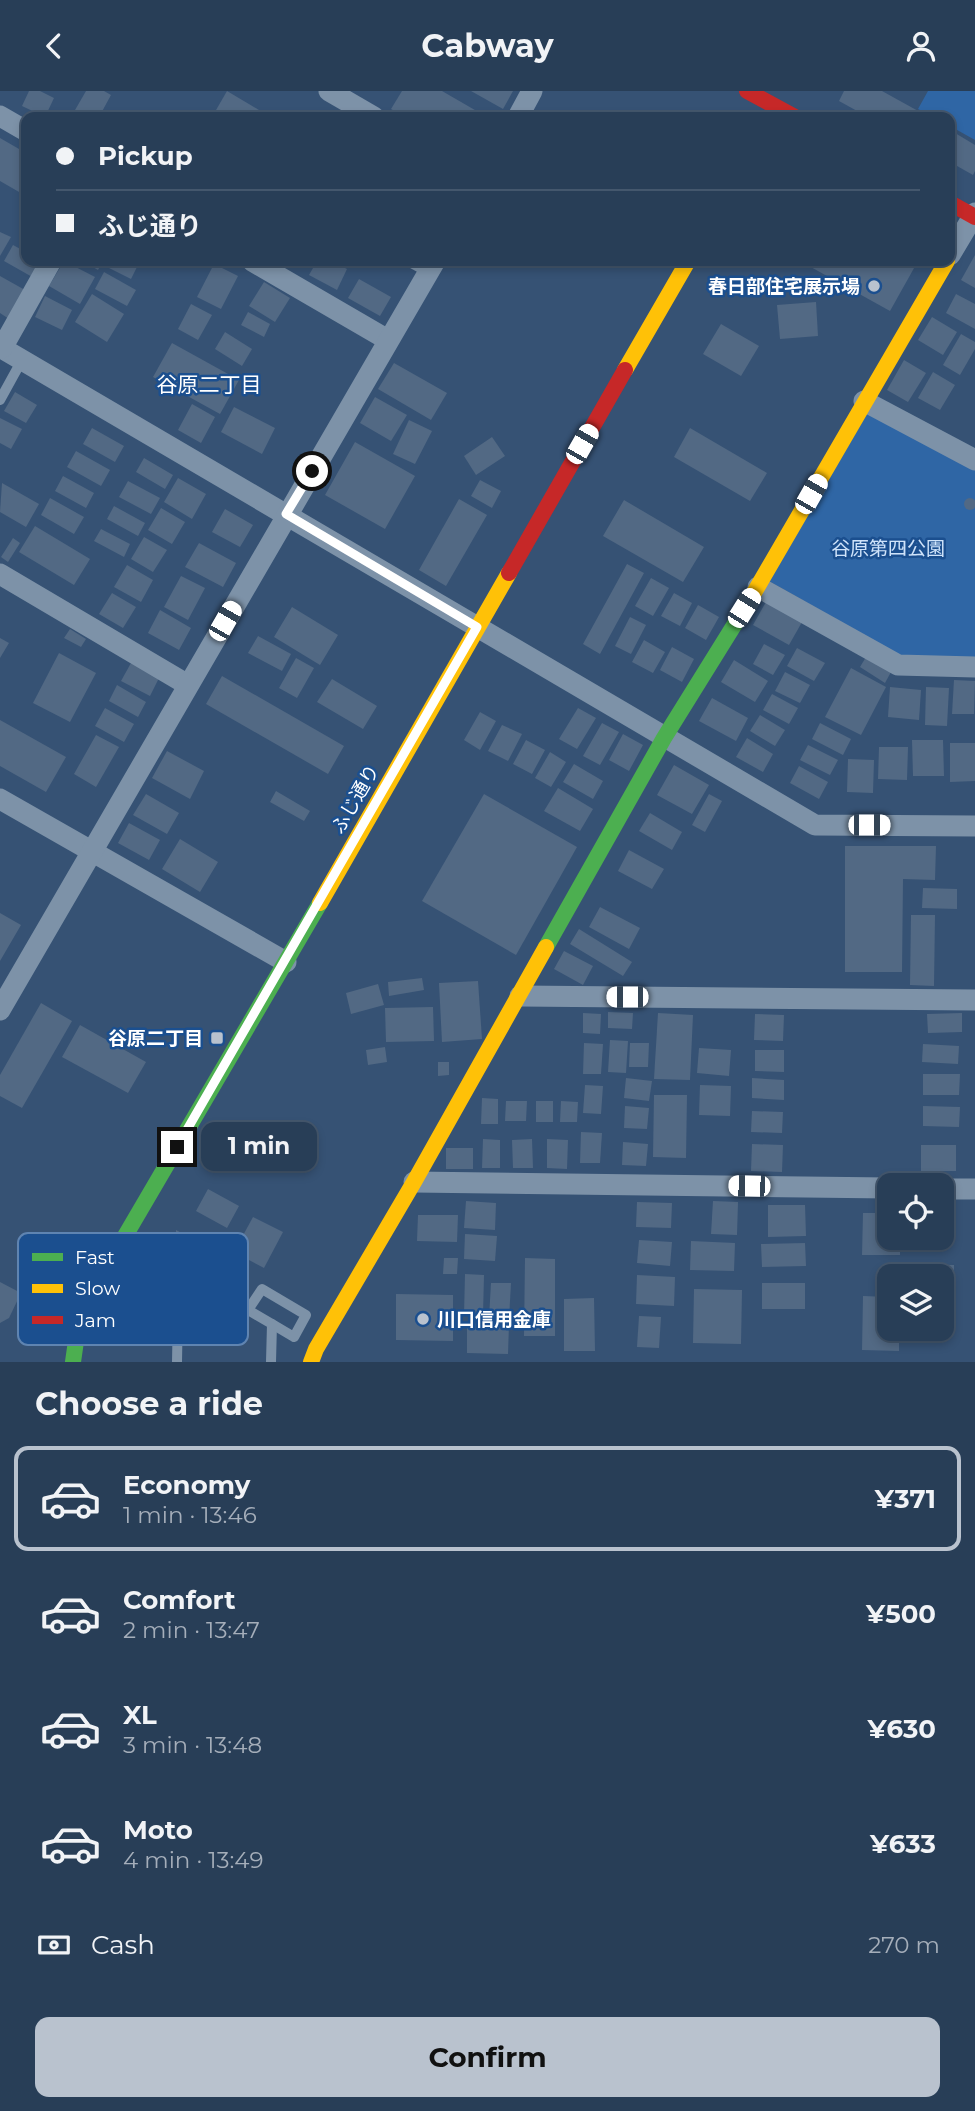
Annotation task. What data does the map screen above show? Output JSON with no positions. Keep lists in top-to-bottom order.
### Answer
{
  "streets": {
    "street": ["ふじ通り"]
  },
  "districts": ["谷原二丁目"],
  "parks": ["谷原第四公園"],
  "places": {
    "other": ["春日部住宅展示場", "川口信用金庫"],
    "transit": ["谷原二丁目"]
  },
  "legend": ["Fast", "Slow", "Jam"],
  "page": {
    "header": "Cabway",
    "banner": ["Pickup", "ふじ通り"],
    "bubble": "1 min",
    "heading": "Choose a ride",
    "list": [
      {
        "name": "Economy",
        "note": "1 min · 13:46",
        "value": "¥371"
      },
      {
        "name": "Comfort",
        "note": "2 min · 13:47",
        "value": "¥500"
      },
      {
        "name": "XL",
        "note": "3 min · 13:48",
        "value": "¥630"
      },
      {
        "name": "Moto",
        "note": "4 min · 13:49",
        "value": "¥633"
      }
    ],
    "pay": ["Cash", "270 m"],
    "buttons": "Confirm"
  }
}
